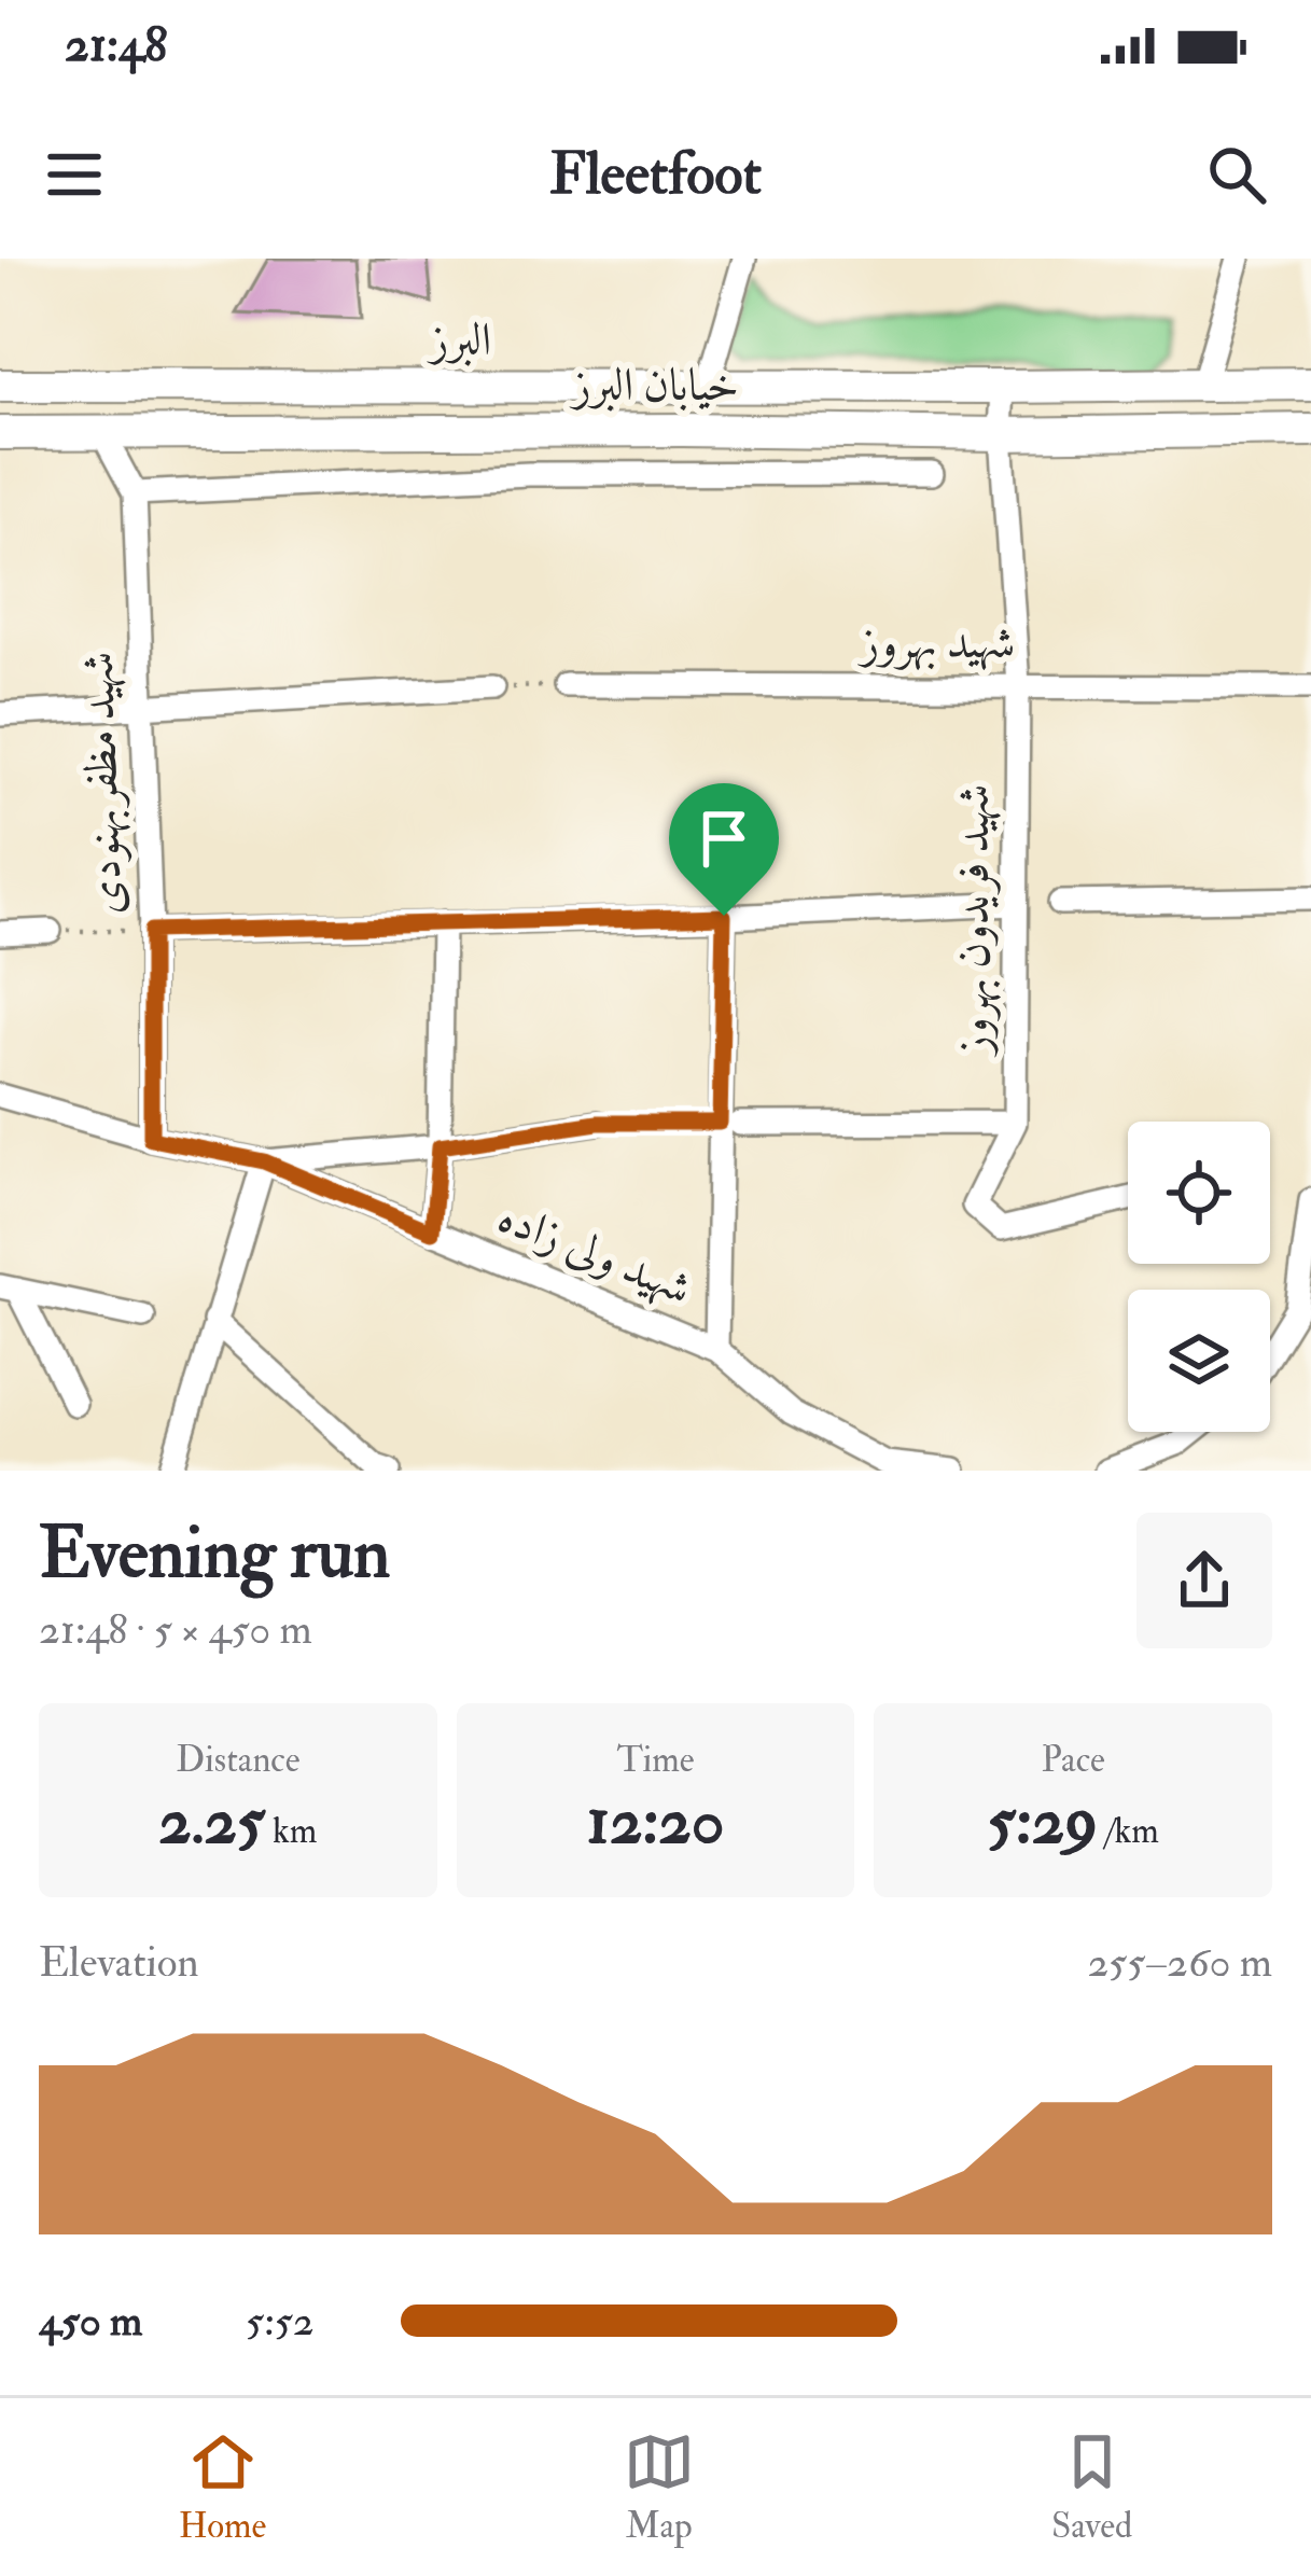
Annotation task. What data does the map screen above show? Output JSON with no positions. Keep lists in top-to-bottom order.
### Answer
{
  "streets": {
    "main road": ["البرز", "خیابان البرز"],
    "street": [
      "شهید بهروز",
      "شهید مظفربهنودی",
      "شهید فریدون بهروز",
      "شهید ولی زاده"
    ]
  },
  "crossings": [
    ["البرز", "شهید فریدون بهروز"],
    ["خیابان البرز", "شهید مظفربهنودی"],
    ["خیابان البرز", "شهید فریدون بهروز"],
    ["شهید بهروز", "شهید فریدون بهروز"],
    ["شهید مظفربهنودی", "شهید ولی زاده"]
  ],
  "page": {
    "status": "21:48",
    "header": "Fleetfoot",
    "heading": ["Evening run", "21:48 · 5 × 450 m"],
    "stats": [
      ["Distance", "2.25 km"],
      ["Time", "12:20"],
      ["Pace", "5:29 /km"]
    ],
    "chart": ["Elevation", "255–260 m"],
    "list": [
      {
        "name": "450 m",
        "note": "5:52"
      }
    ],
    "tabs": ["Home", "Map", "Saved"]
  }
}
